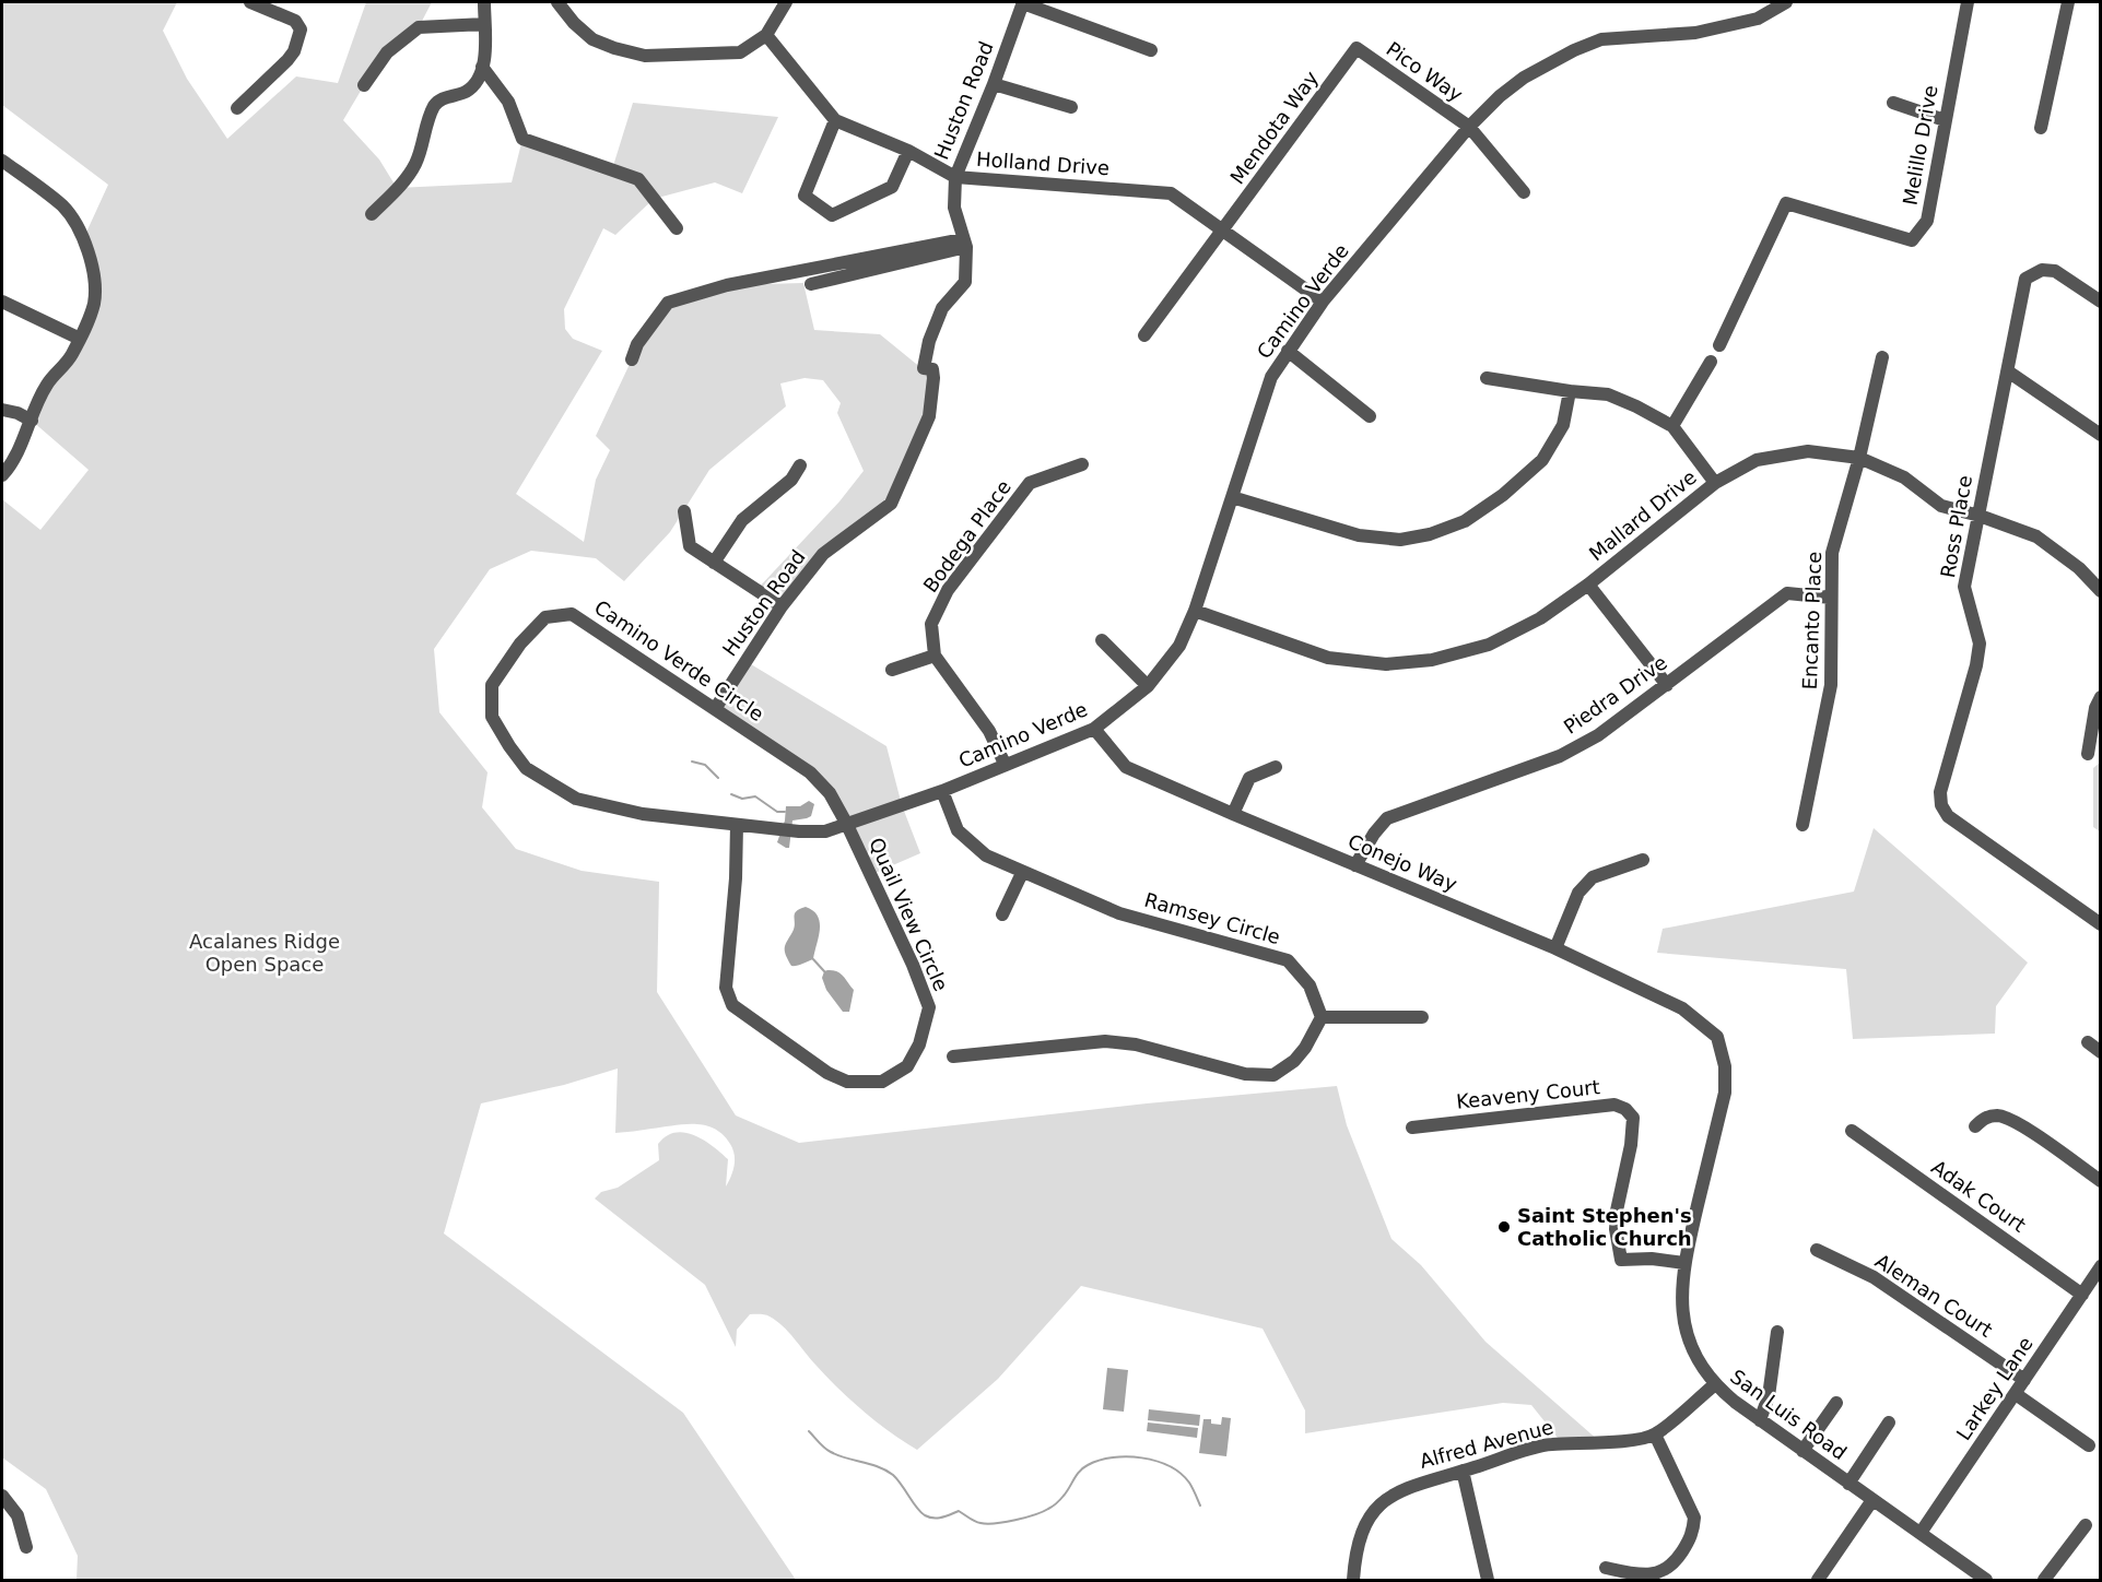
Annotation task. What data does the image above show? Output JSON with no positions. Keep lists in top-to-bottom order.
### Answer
{
  "streets": {
    "street": [
      "Pico Way",
      "Huston Road",
      "Mendota Way",
      "Melillo Drive",
      "Holland Drive",
      "Camino Verde",
      "Mallard Drive",
      "Ross Place",
      "Bodega Place",
      "Encanto Place",
      "Camino Verde Circle",
      "Piedra Drive",
      "Conejo Way",
      "Quail View Circle",
      "Ramsey Circle",
      "Keaveny Court",
      "Adak Court",
      "Aleman Court",
      "Larkey Lane",
      "San Luis Road",
      "Alfred Avenue"
    ]
  },
  "crossings": [
    ["Pico Way", "Mendota Way"],
    ["Pico Way", "Camino Verde"],
    ["Huston Road", "Holland Drive"],
    ["Huston Road", "Camino Verde Circle"],
    ["Mendota Way", "Holland Drive"],
    ["Camino Verde", "Mallard Drive"],
    ["Camino Verde", "Camino Verde Circle"],
    ["Camino Verde", "Conejo Way"],
    ["Camino Verde", "Quail View Circle"],
    ["Camino Verde", "Ramsey Circle"],
    ["Mallard Drive", "Ross Place"],
    ["Mallard Drive", "Encanto Place"],
    ["Encanto Place", "Piedra Drive"],
    ["Camino Verde Circle", "Quail View Circle"],
    ["Piedra Drive", "Conejo Way"],
    ["Conejo Way", "San Luis Road"],
    ["Keaveny Court", "San Luis Road"],
    ["Adak Court", "Larkey Lane"],
    ["Aleman Court", "Larkey Lane"],
    ["Larkey Lane", "San Luis Road"],
    ["San Luis Road", "Alfred Avenue"]
  ],
  "parks": ["Acalanes Ridge Open Space"],
  "places": ["Saint Stephen's Catholic Church"]
}
